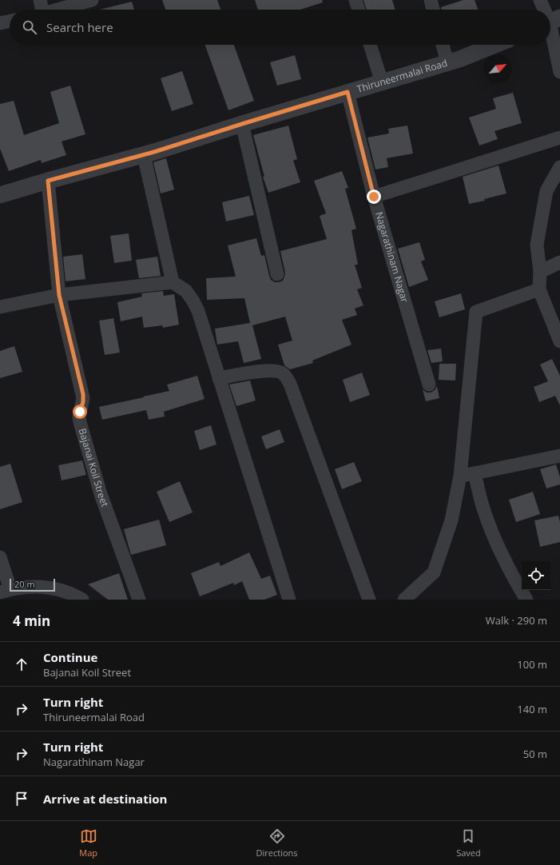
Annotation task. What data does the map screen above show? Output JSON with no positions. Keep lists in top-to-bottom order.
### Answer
{
  "streets": {
    "street": ["Thiruneermalai Road", "Nagarathinam Nagar", "Bajanai Koil Street"]
  },
  "crossings": [
    ["Thiruneermalai Road", "Nagarathinam Nagar"],
    ["Thiruneermalai Road", "Bajanai Koil Street"]
  ],
  "scale_bar": "20 m",
  "north": "top right",
  "page": {
    "search": "Search here",
    "scale": "20 m",
    "heading": ["4 min", "Walk · 290 m"],
    "list": [
      ["Continue", "Bajanai Koil Street", "100 m"],
      ["Turn right", "Thiruneermalai Road", "140 m"],
      ["Turn right", "Nagarathinam Nagar", "50 m"],
      "Arrive at destination"
    ],
    "nav": ["Map", "Directions", "Saved"]
  }
}
